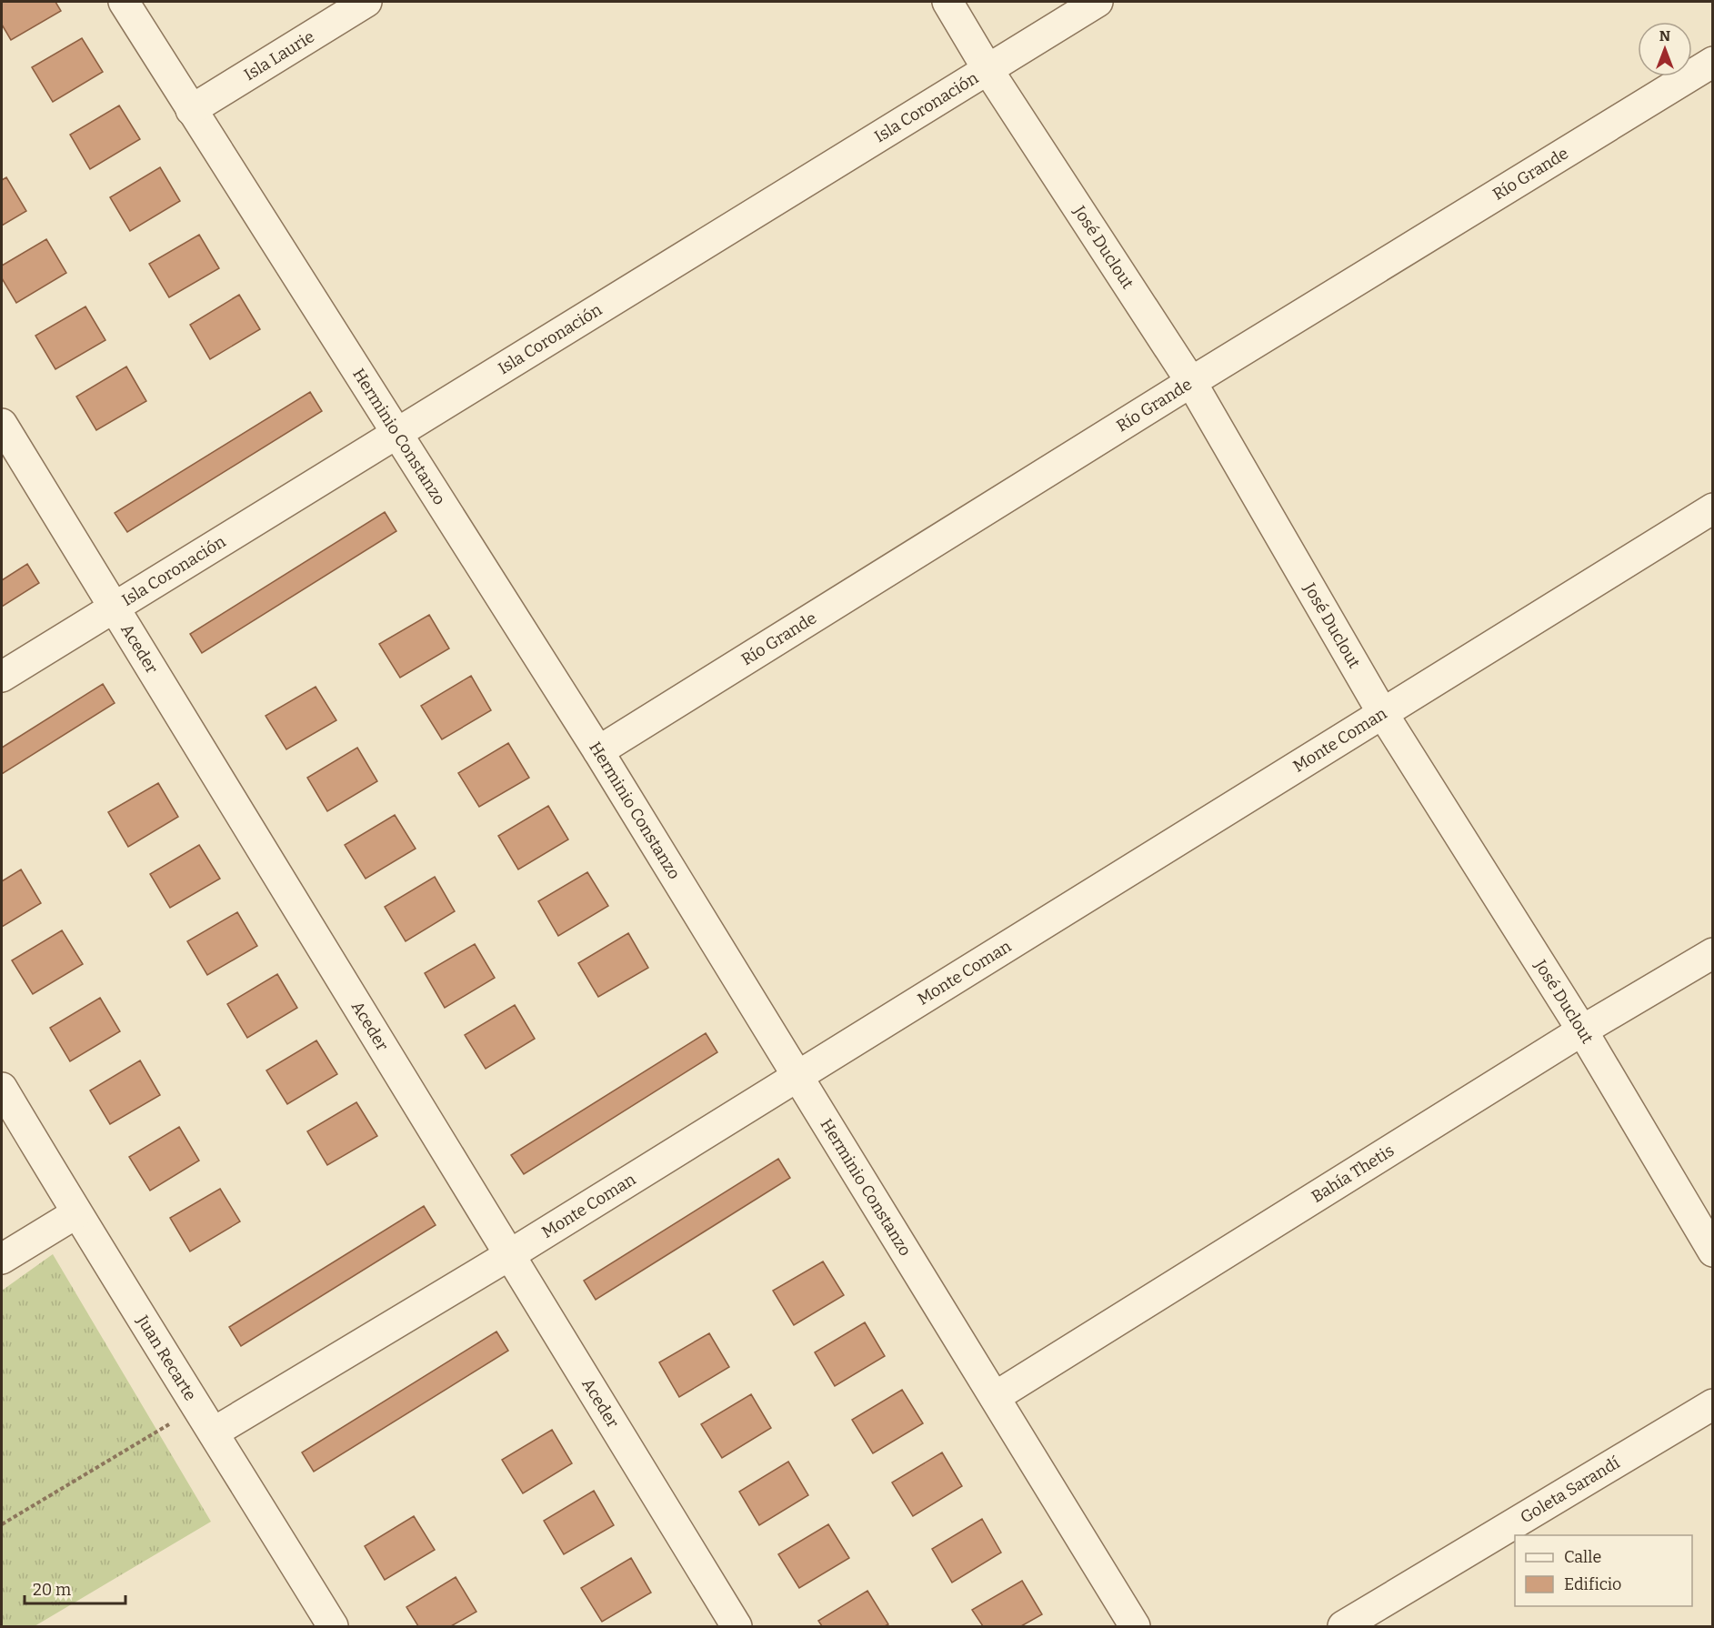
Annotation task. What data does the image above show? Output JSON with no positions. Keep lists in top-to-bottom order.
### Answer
{
  "streets": {
    "street": [
      "Isla Laurie",
      "Isla Coronación",
      "Río Grande",
      "José Duclout",
      "Herminio Constanzo",
      "Aceder",
      "Monte Coman",
      "Bahía Thetis",
      "Juan Recarte",
      "Goleta Sarandí"
    ]
  },
  "crossings": [
    ["Isla Laurie", "Herminio Constanzo"],
    ["Isla Coronación", "José Duclout"],
    ["Isla Coronación", "Herminio Constanzo"],
    ["Isla Coronación", "Aceder"],
    ["Río Grande", "José Duclout"],
    ["Río Grande", "Herminio Constanzo"],
    ["José Duclout", "Monte Coman"],
    ["José Duclout", "Bahía Thetis"],
    ["Herminio Constanzo", "Monte Coman"],
    ["Herminio Constanzo", "Bahía Thetis"],
    ["Aceder", "Monte Coman"],
    ["Monte Coman", "Juan Recarte"]
  ],
  "legend": ["Calle", "Edificio"],
  "scale_bar": "20 m",
  "north": "top"
}
